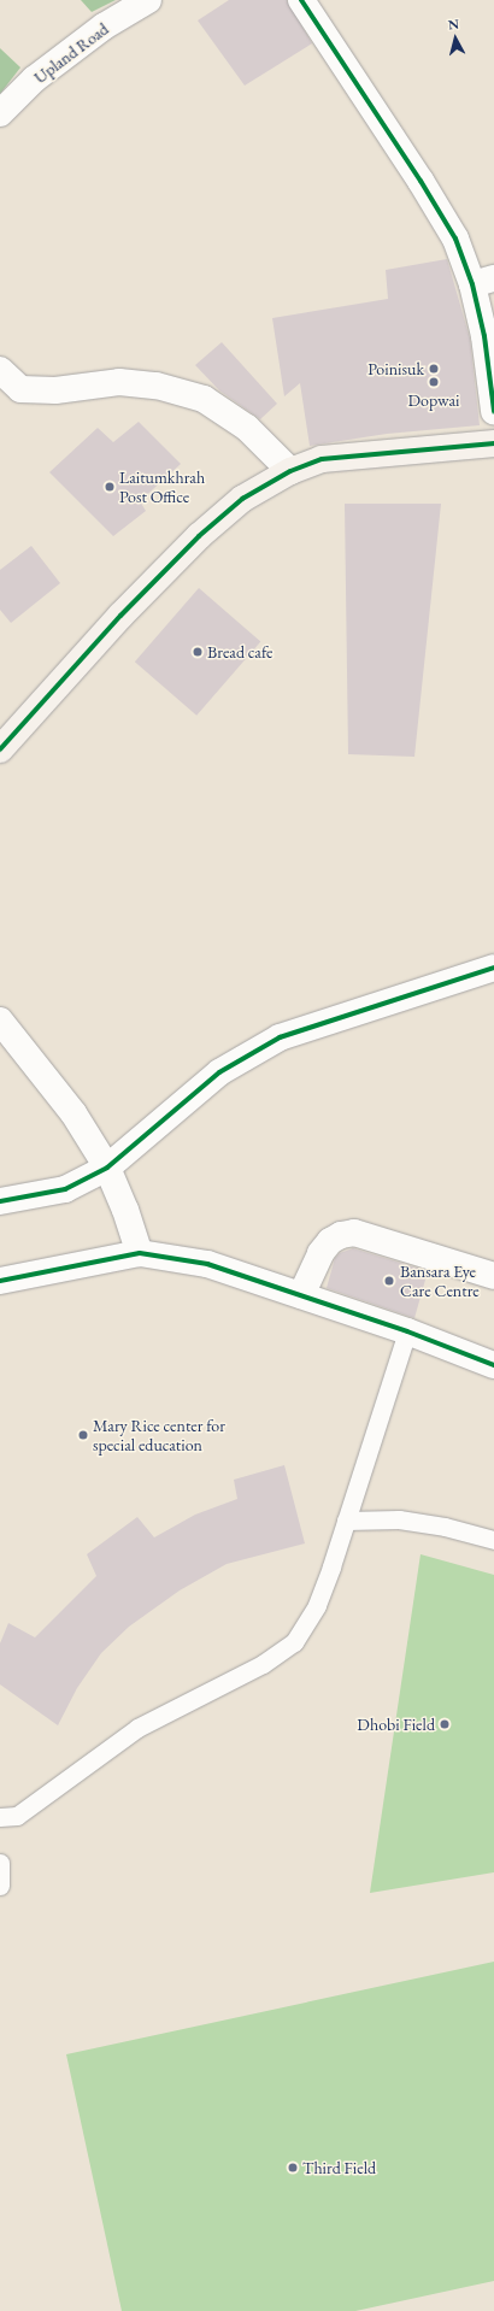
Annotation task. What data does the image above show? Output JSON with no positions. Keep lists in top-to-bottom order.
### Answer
{
  "streets": {
    "street": ["Upland Road"]
  },
  "places": [
    "Poinisuk",
    "Dopwai",
    "Laitumkhrah Post Office",
    "Bread cafe",
    "Bansara Eye Care Centre",
    "Mary Rice center for special education",
    "Dhobi Field",
    "Third Field"
  ],
  "north": "top"
}
